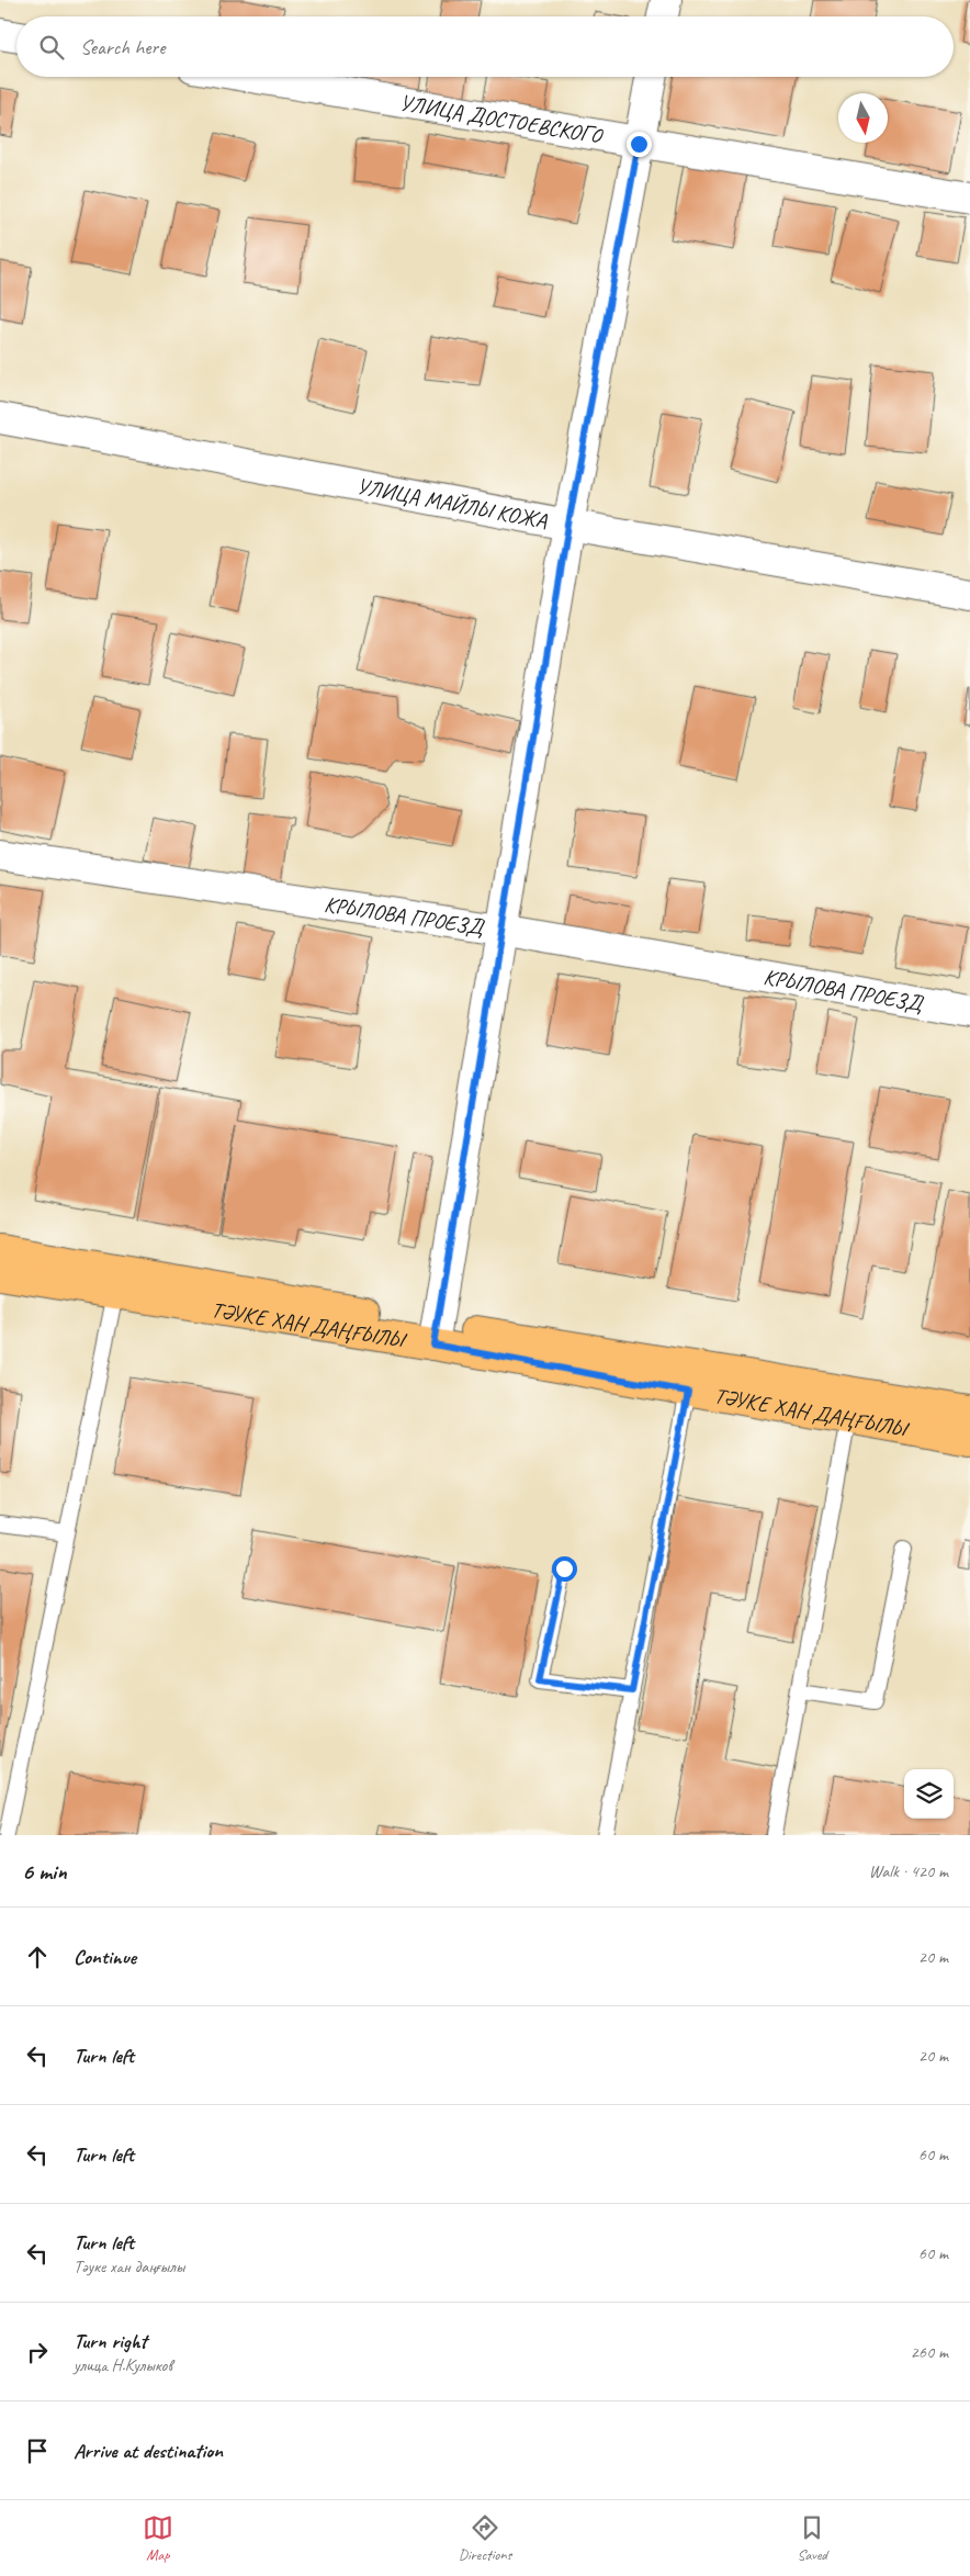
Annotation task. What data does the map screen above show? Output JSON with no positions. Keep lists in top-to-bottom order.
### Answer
{
  "streets": {
    "main road": ["ТӘУКЕ ХАН ДАҢҒЫЛЫ"],
    "street": ["УЛИЦА ДОСТОЕВСКОГО", "УЛИЦА МАЙЛЫ КОЖА", "КРЫЛОВА ПРОЕЗД"]
  },
  "north": "bottom",
  "page": {
    "search": "Search here",
    "heading": ["6 min", "Walk · 420 m"],
    "list": [
      ["Continue", "20 m"],
      ["Turn left", "20 m"],
      ["Turn left", "60 m"],
      ["Turn left", "Тәуке хан даңғылы", "60 m"],
      ["Turn right", "улица Н.Кулыков", "260 m"],
      "Arrive at destination"
    ],
    "nav": ["Map", "Directions", "Saved"]
  }
}
